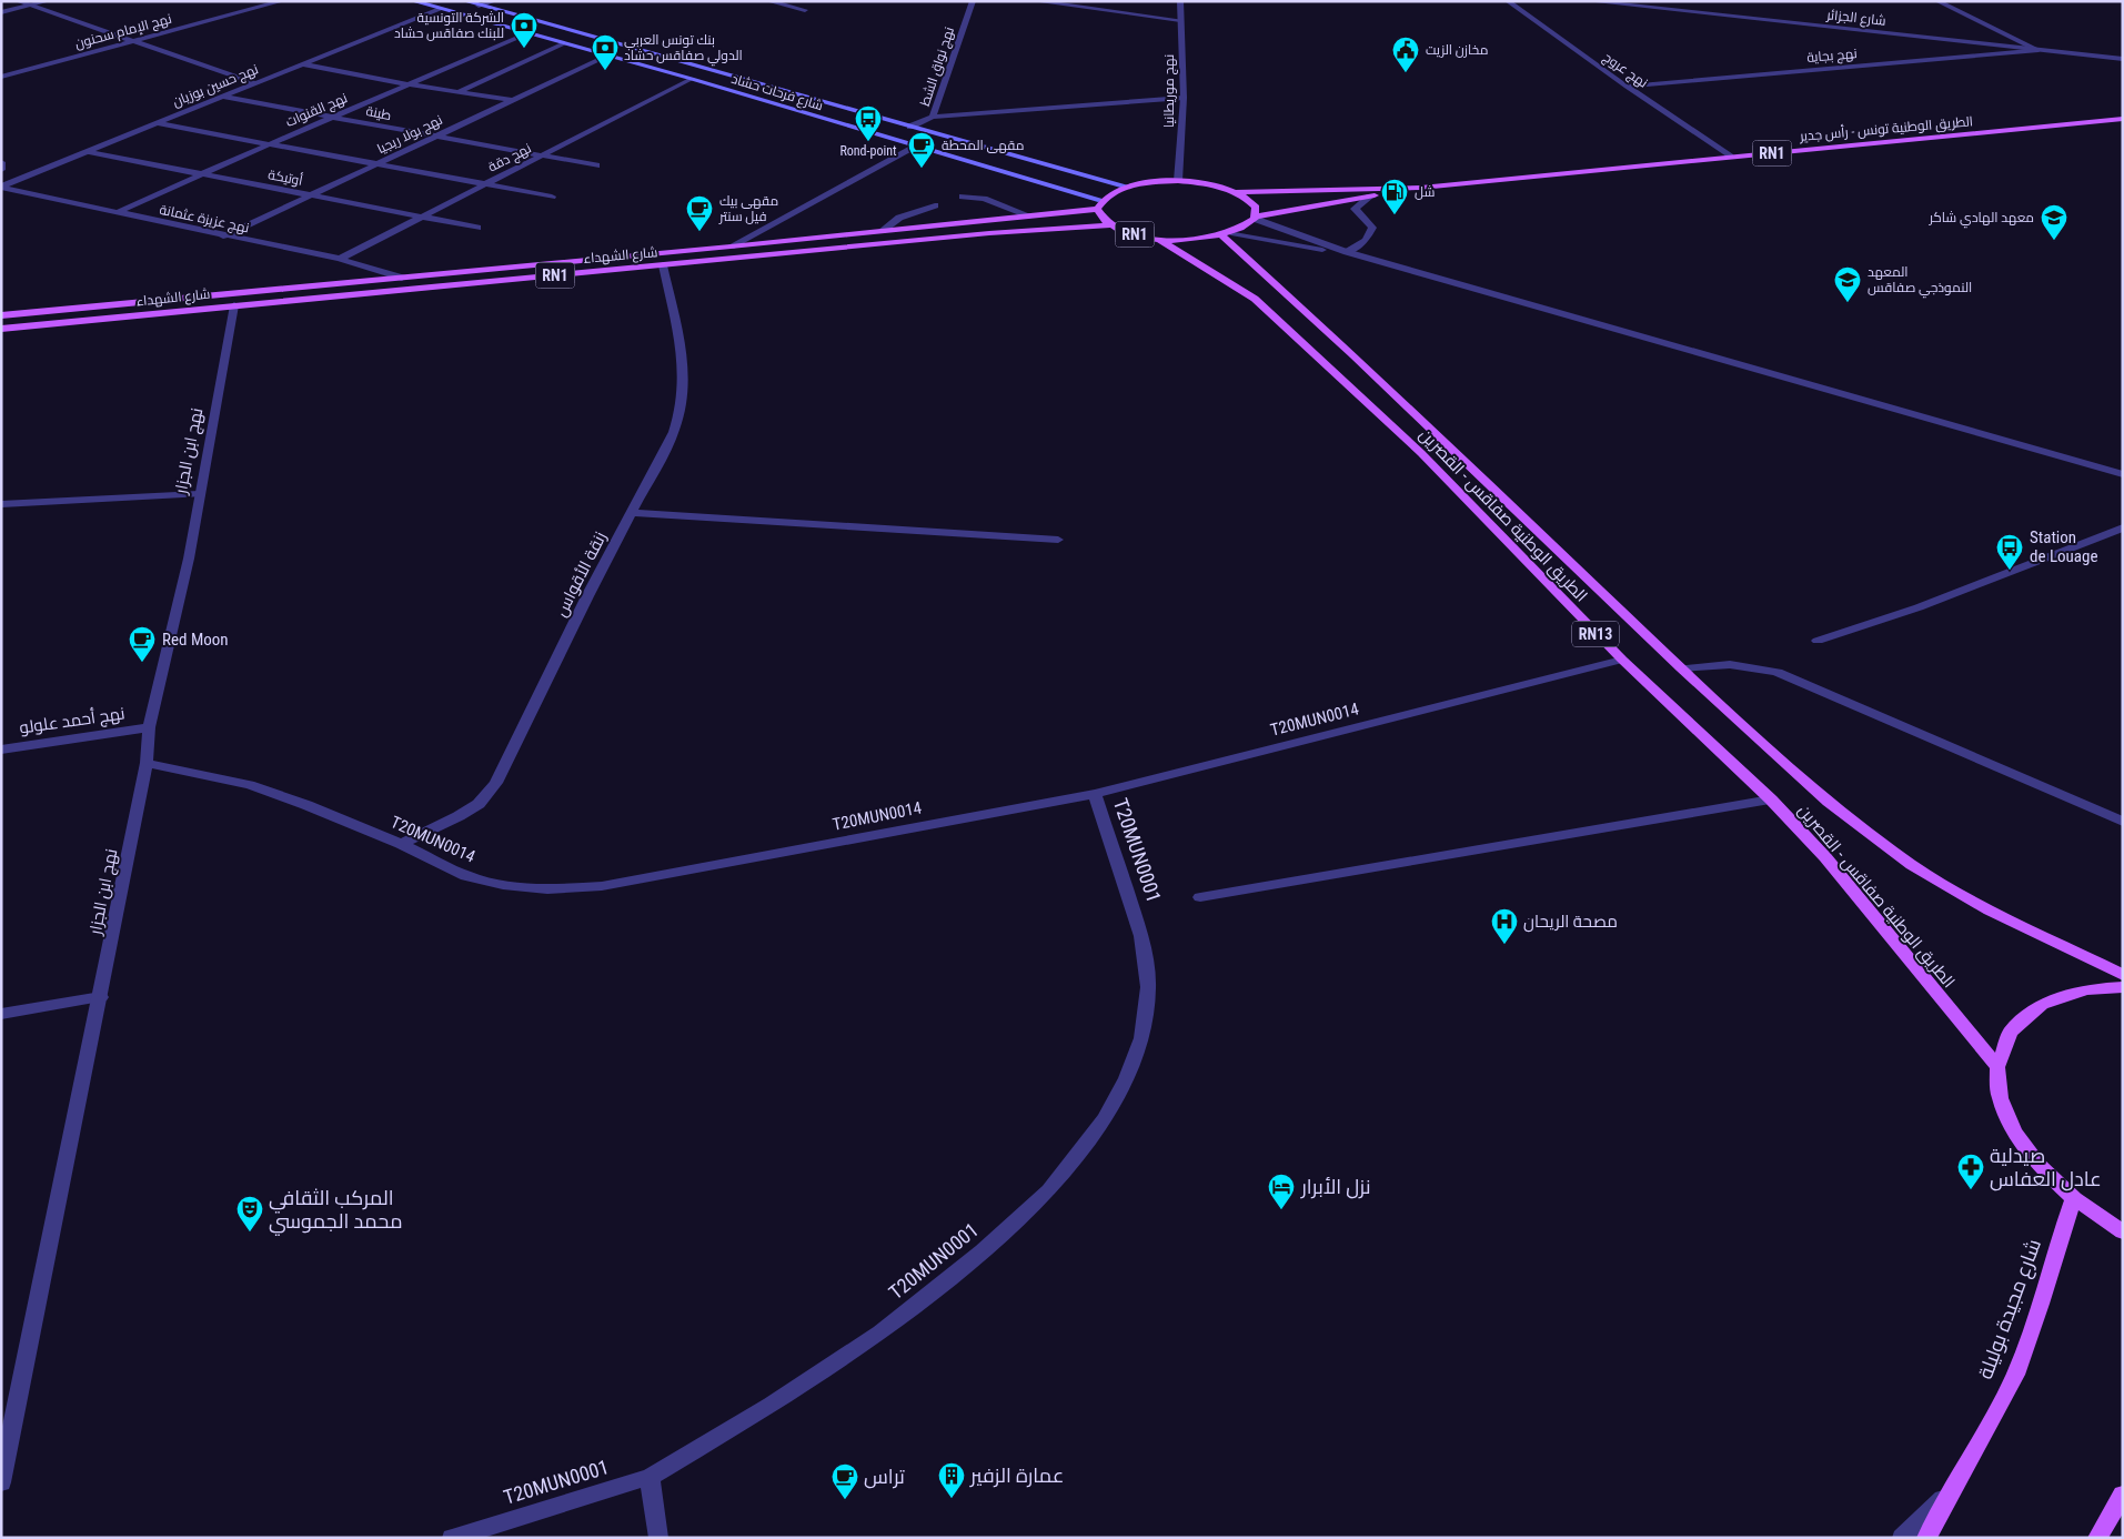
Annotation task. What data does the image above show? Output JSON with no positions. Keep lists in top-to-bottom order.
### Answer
{
  "streets": {
    "main road": [
      "شارع فرحات حشاد",
      "الطريق الوطنية تونس - رأس جدير",
      "RN1",
      "شارع الشهداء",
      "الطريق الوطنية صفاقس - القصرين",
      "RN13",
      "شارع مجيدة بوليلة"
    ],
    "street": [
      "شارع الجزائر",
      "نهج الإمام سحنون",
      "نهج بجاية",
      "نهج نواق الشط",
      "نهج عروج",
      "نهج حسين بوزيان",
      "نهج موريطانيا",
      "نهج القنوات",
      "طينة",
      "نهج بولا ريجيا",
      "نهج دقة",
      "أوتيكة",
      "نهج عزيزة عثمانة",
      "نهج ابن الجزار",
      "زنقة الأقواس",
      "T20MUN0014",
      "نهج أحمد علولو",
      "T20MUN0001"
    ]
  },
  "crossings": [
    ["شارع الجزائر", "نهج بجاية"],
    ["نهج بجاية", "نهج عروج"],
    ["نهج نواق الشط", "شارع فرحات حشاد"],
    ["نهج عروج", "الطريق الوطنية تونس - رأس جدير"],
    ["نهج حسين بوزيان", "شارع فرحات حشاد"],
    ["نهج حسين بوزيان", "طينة"],
    ["نهج حسين بوزيان", "أوتيكة"],
    ["نهج حسين بوزيان", "نهج عزيزة عثمانة"],
    ["نهج موريطانيا", "RN1"],
    ["شارع فرحات حشاد", "نهج القنوات"],
    ["شارع فرحات حشاد", "نهج بولا ريجيا"],
    ["شارع فرحات حشاد", "RN1"],
    ["شارع فرحات حشاد", "نهج دقة"],
    ["شارع فرحات حشاد", "شارع الشهداء"],
    ["نهج القنوات", "طينة"],
    ["نهج القنوات", "أوتيكة"],
    ["نهج القنوات", "نهج عزيزة عثمانة"],
    ["طينة", "نهج بولا ريجيا"],
    ["طينة", "نهج دقة"],
    ["الطريق الوطنية تونس - رأس جدير", "RN1"],
    ["نهج بولا ريجيا", "أوتيكة"],
    ["نهج بولا ريجيا", "نهج عزيزة عثمانة"],
    ["RN1", "شارع الشهداء"],
    ["RN1", "الطريق الوطنية صفاقس - القصرين"],
    ["نهج دقة", "أوتيكة"],
    ["نهج دقة", "نهج عزيزة عثمانة"],
    ["نهج عزيزة عثمانة", "شارع الشهداء"],
    ["شارع الشهداء", "نهج ابن الجزار"],
    ["شارع الشهداء", "زنقة الأقواس"],
    ["نهج ابن الجزار", "T20MUN0014"],
    ["نهج ابن الجزار", "نهج أحمد علولو"],
    ["الطريق الوطنية صفاقس - القصرين", "T20MUN0014"],
    ["زنقة الأقواس", "T20MUN0014"],
    ["T20MUN0014", "T20MUN0001"]
  ],
  "places": {
    "bank": ["الشركة التونسية للبنك صفاقس حشاد", "بنك تونس العربي الدولي صفاقس حشاد"],
    "public building": ["مخازن الزيت"],
    "bus stop": ["Rond-point", "Station de Louage"],
    "cafe": [
      "مقهى المحطة",
      "مقهى بيك فيل سنتر",
      "Red Moon",
      "تراس"
    ],
    "fuel station": ["شل"],
    "school or university": ["معهد الهادي شاكر", "المعهد النموذجي صفاقس"],
    "hospital": ["مصحة الريحان"],
    "pharmacy": ["صيدلية عادل العفاس"],
    "hotel": ["نزل الأبرار"],
    "theatre": ["المركب الثقافي محمد الجموسي"],
    "building": ["عمارة الزفير"]
  }
}
